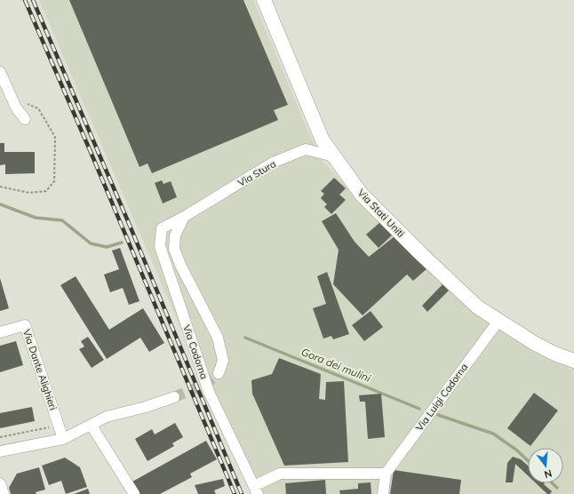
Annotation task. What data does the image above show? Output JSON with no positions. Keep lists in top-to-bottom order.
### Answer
{
  "streets": {
    "street": [
      "Via Stura",
      "Via Stati Uniti",
      "Via Cadorna",
      "Via Dante Alighieri",
      "Via Luigi Cadorna"
    ]
  },
  "crossings": [
    ["Via Stura", "Via Stati Uniti"],
    ["Via Stura", "Via Cadorna"],
    ["Via Stati Uniti", "Via Luigi Cadorna"]
  ],
  "water": ["Gora dei mulini"],
  "north": "bottom"
}
